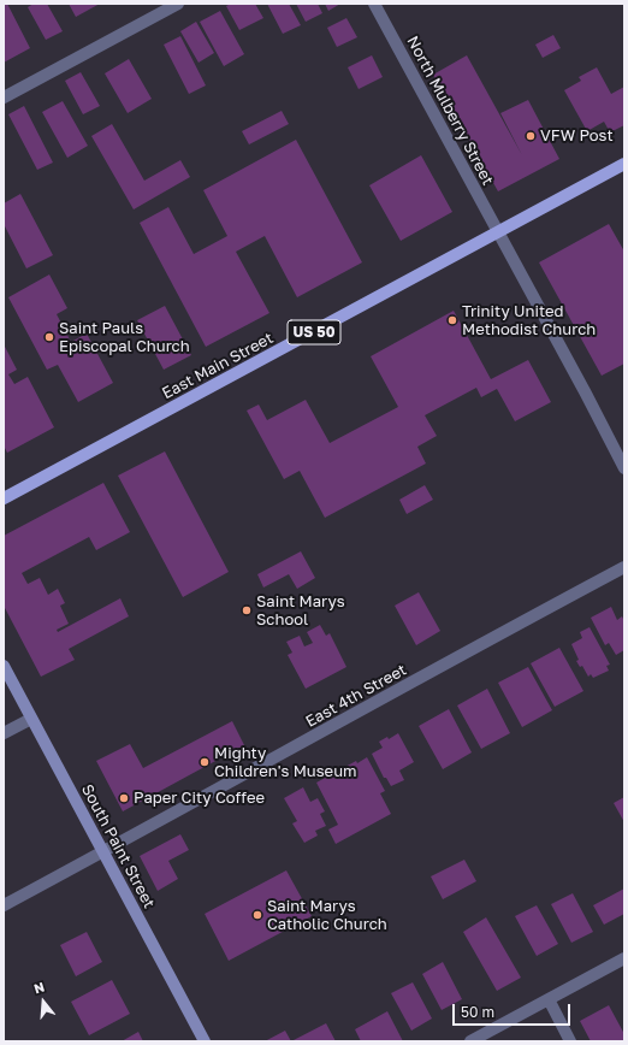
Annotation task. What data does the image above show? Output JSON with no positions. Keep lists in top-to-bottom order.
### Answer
{
  "streets": {
    "main road": ["US 50", "East Main Street", "South Paint Street"],
    "street": ["North Mulberry Street", "East 4th Street"]
  },
  "crossings": [
    ["North Mulberry Street", "East Main Street"],
    ["East 4th Street", "South Paint Street"]
  ],
  "places": [
    "VFW Post",
    "Trinity United Methodist Church",
    "Saint Pauls Episcopal Church",
    "Saint Marys School",
    "Mighty Children's Museum",
    "Paper City Coffee",
    "Saint Marys Catholic Church"
  ],
  "scale_bar": "50 m",
  "north": "top"
}
